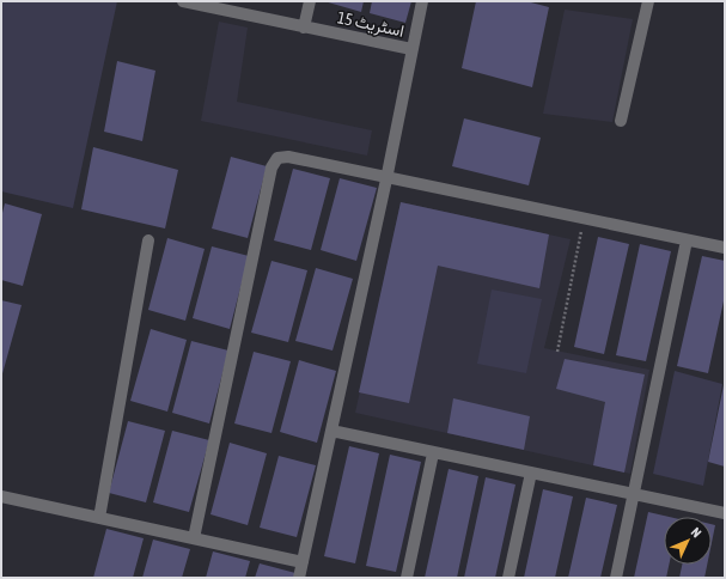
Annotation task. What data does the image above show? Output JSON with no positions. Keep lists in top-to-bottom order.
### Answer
{
  "streets": {
    "street": ["اسٹریٹ 15"]
  },
  "north": "top right"
}
